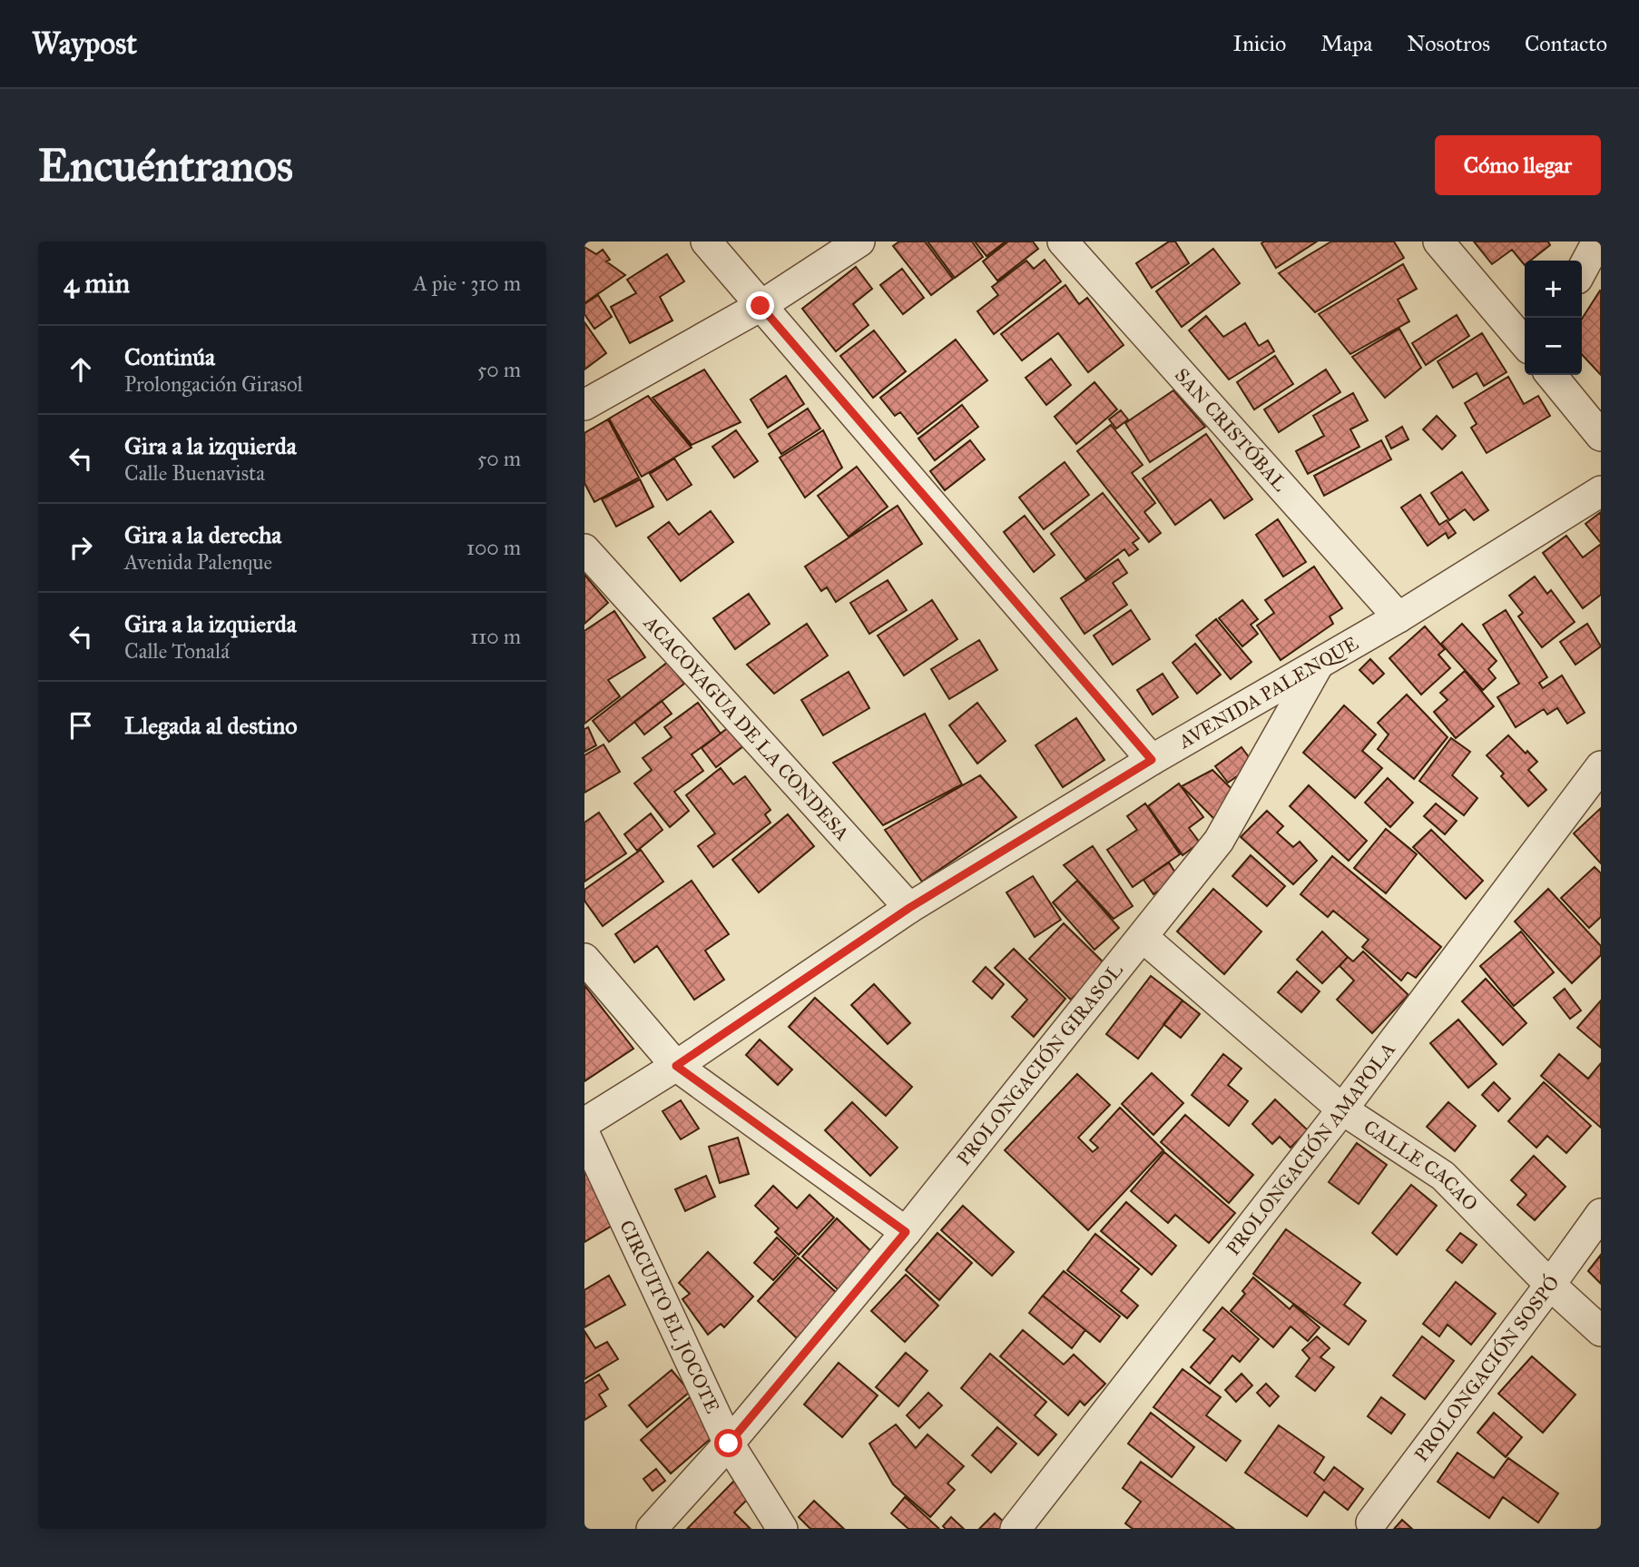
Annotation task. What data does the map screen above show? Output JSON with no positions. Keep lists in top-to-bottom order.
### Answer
{
  "streets": {
    "street": [
      "SAN CRISTÓBAL",
      "AVENIDA PALENQUE",
      "ACACOYAGUA DE LA CONDESA",
      "PROLONGACIÓN GIRASOL",
      "PROLONGACIÓN AMAPOLA",
      "CALLE CACAO",
      "CIRCUITO EL JOCOTE",
      "PROLONGACIÓN SOSPÓ"
    ]
  },
  "crossings": [
    ["SAN CRISTÓBAL", "AVENIDA PALENQUE"],
    ["AVENIDA PALENQUE", "ACACOYAGUA DE LA CONDESA"],
    ["AVENIDA PALENQUE", "PROLONGACIÓN GIRASOL"],
    ["PROLONGACIÓN GIRASOL", "CALLE CACAO"],
    ["PROLONGACIÓN GIRASOL", "CIRCUITO EL JOCOTE"],
    ["PROLONGACIÓN AMAPOLA", "CALLE CACAO"],
    ["CALLE CACAO", "PROLONGACIÓN SOSPÓ"]
  ],
  "page": {
    "header": "Waypost",
    "nav": [
      "Inicio",
      "Mapa",
      "Nosotros",
      "Contacto"
    ],
    "buttons": "Cómo llegar",
    "title": "Encuéntranos",
    "heading": ["4 min", "A pie · 310 m"],
    "map_buttons": ["+", "−"],
    "list": [
      ["Continúa", "Prolongación Girasol", "50 m"],
      ["Gira a la izquierda", "Calle Buenavista", "50 m"],
      ["Gira a la derecha", "Avenida Palenque", "100 m"],
      ["Gira a la izquierda", "Calle Tonalá", "110 m"],
      "Llegada al destino"
    ]
  }
}
